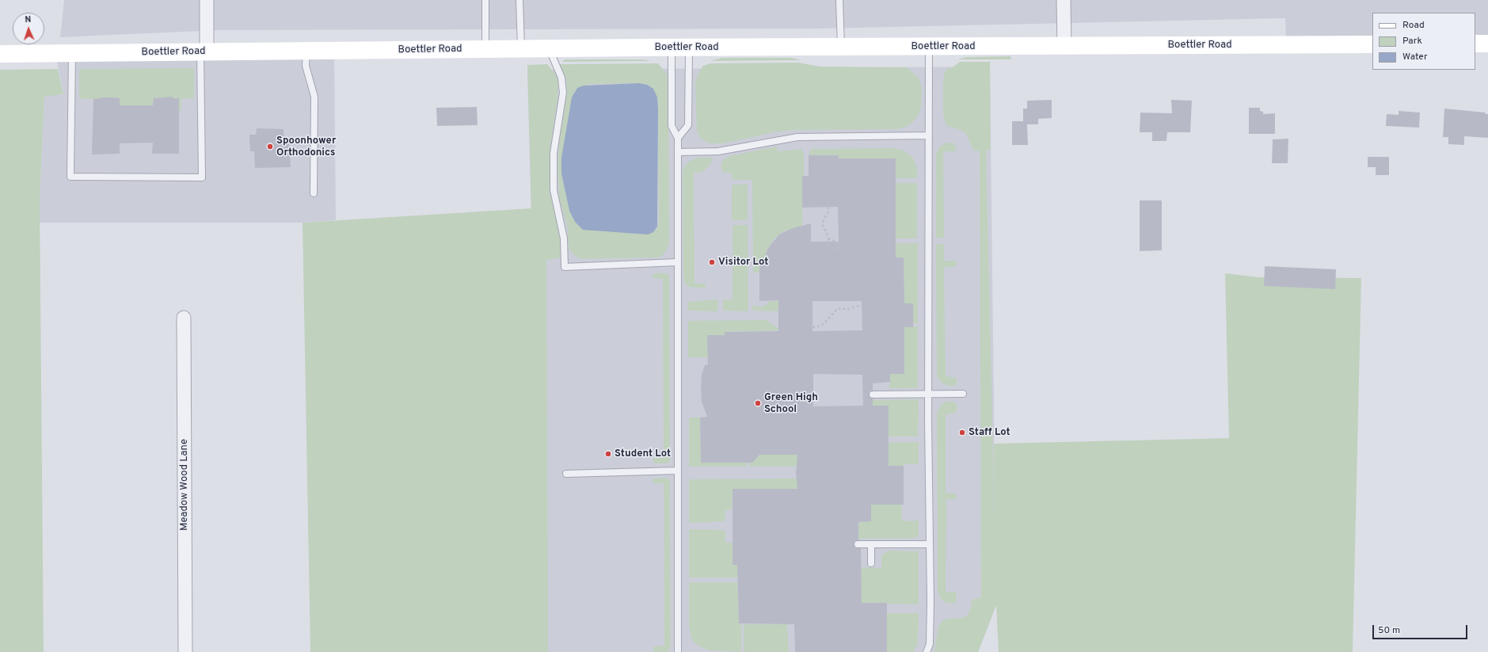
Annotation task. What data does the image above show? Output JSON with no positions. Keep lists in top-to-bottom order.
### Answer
{
  "streets": {
    "street": ["Boettler Road", "Meadow Wood Lane"]
  },
  "places": [
    "Spoonhower Orthodonics",
    "Visitor Lot",
    "Green High School",
    "Staff Lot",
    "Student Lot"
  ],
  "legend": ["Road", "Park", "Water"],
  "scale_bar": "50 m",
  "north": "top"
}
